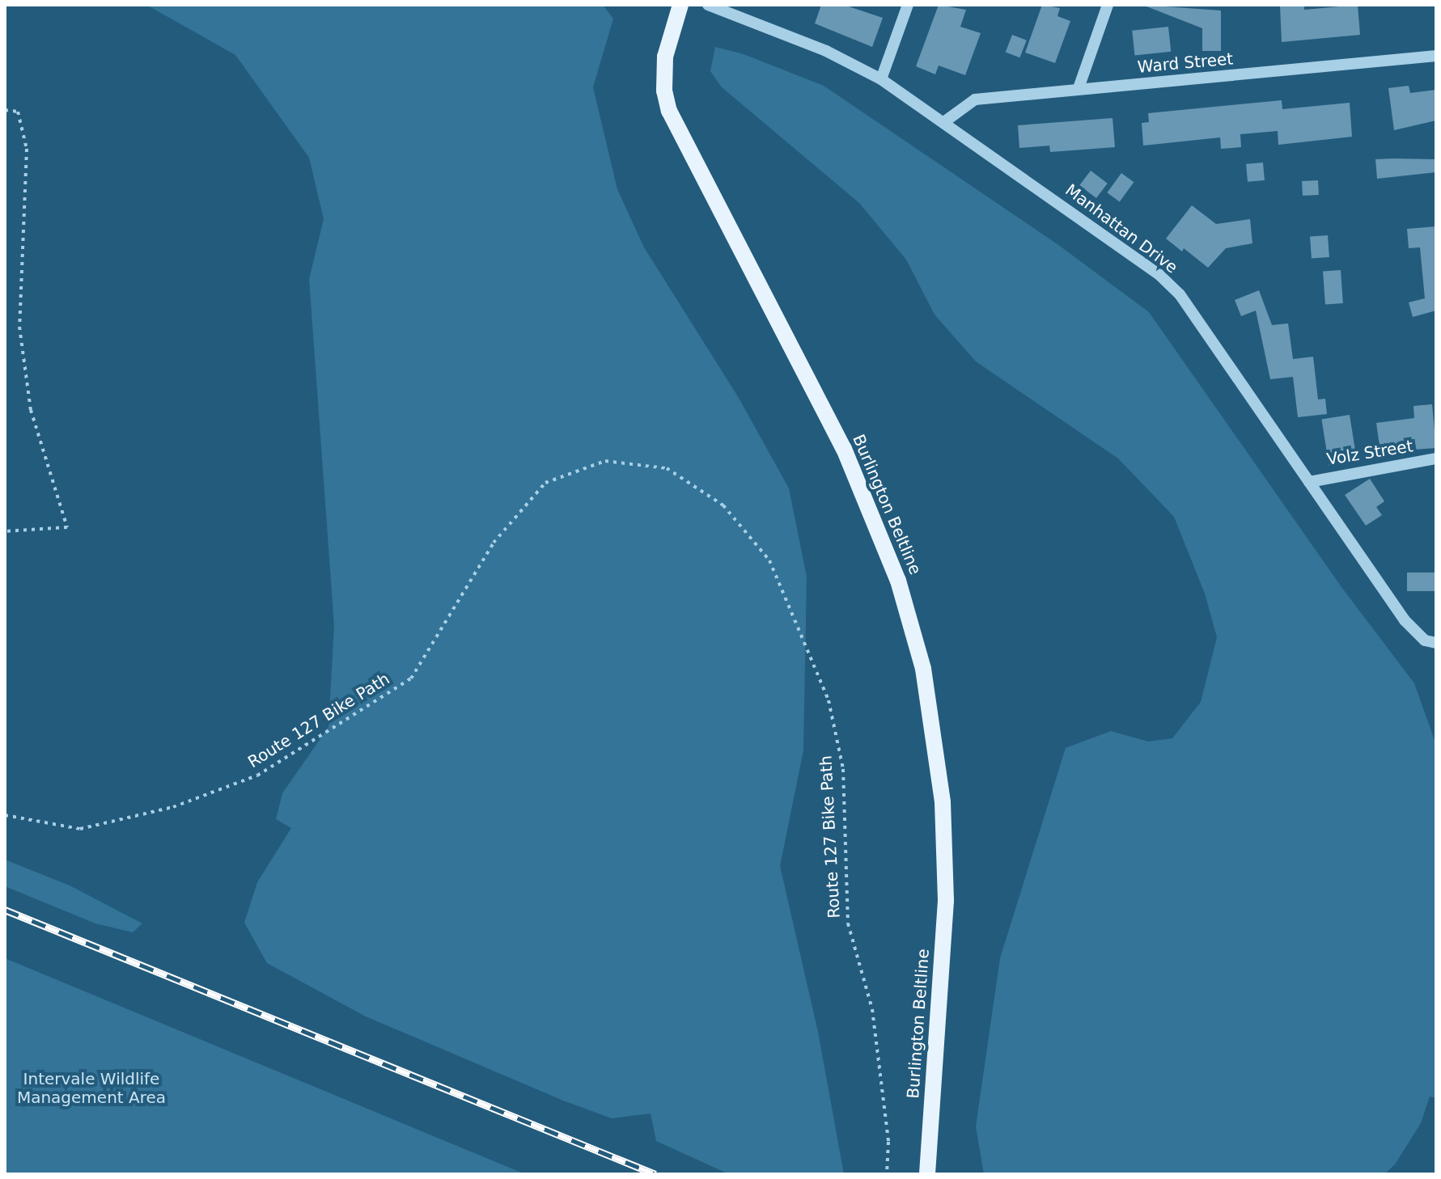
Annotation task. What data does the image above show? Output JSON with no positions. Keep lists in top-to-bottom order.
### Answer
{
  "streets": {
    "main road": ["Burlington Beltline"],
    "street": ["Ward Street", "Manhattan Drive", "Volz Street"],
    "path": ["Route 127 Bike Path"]
  },
  "crossings": [
    ["Ward Street", "Manhattan Drive"],
    ["Manhattan Drive", "Volz Street"]
  ],
  "parks": ["Intervale Wildlife Management Area"]
}
